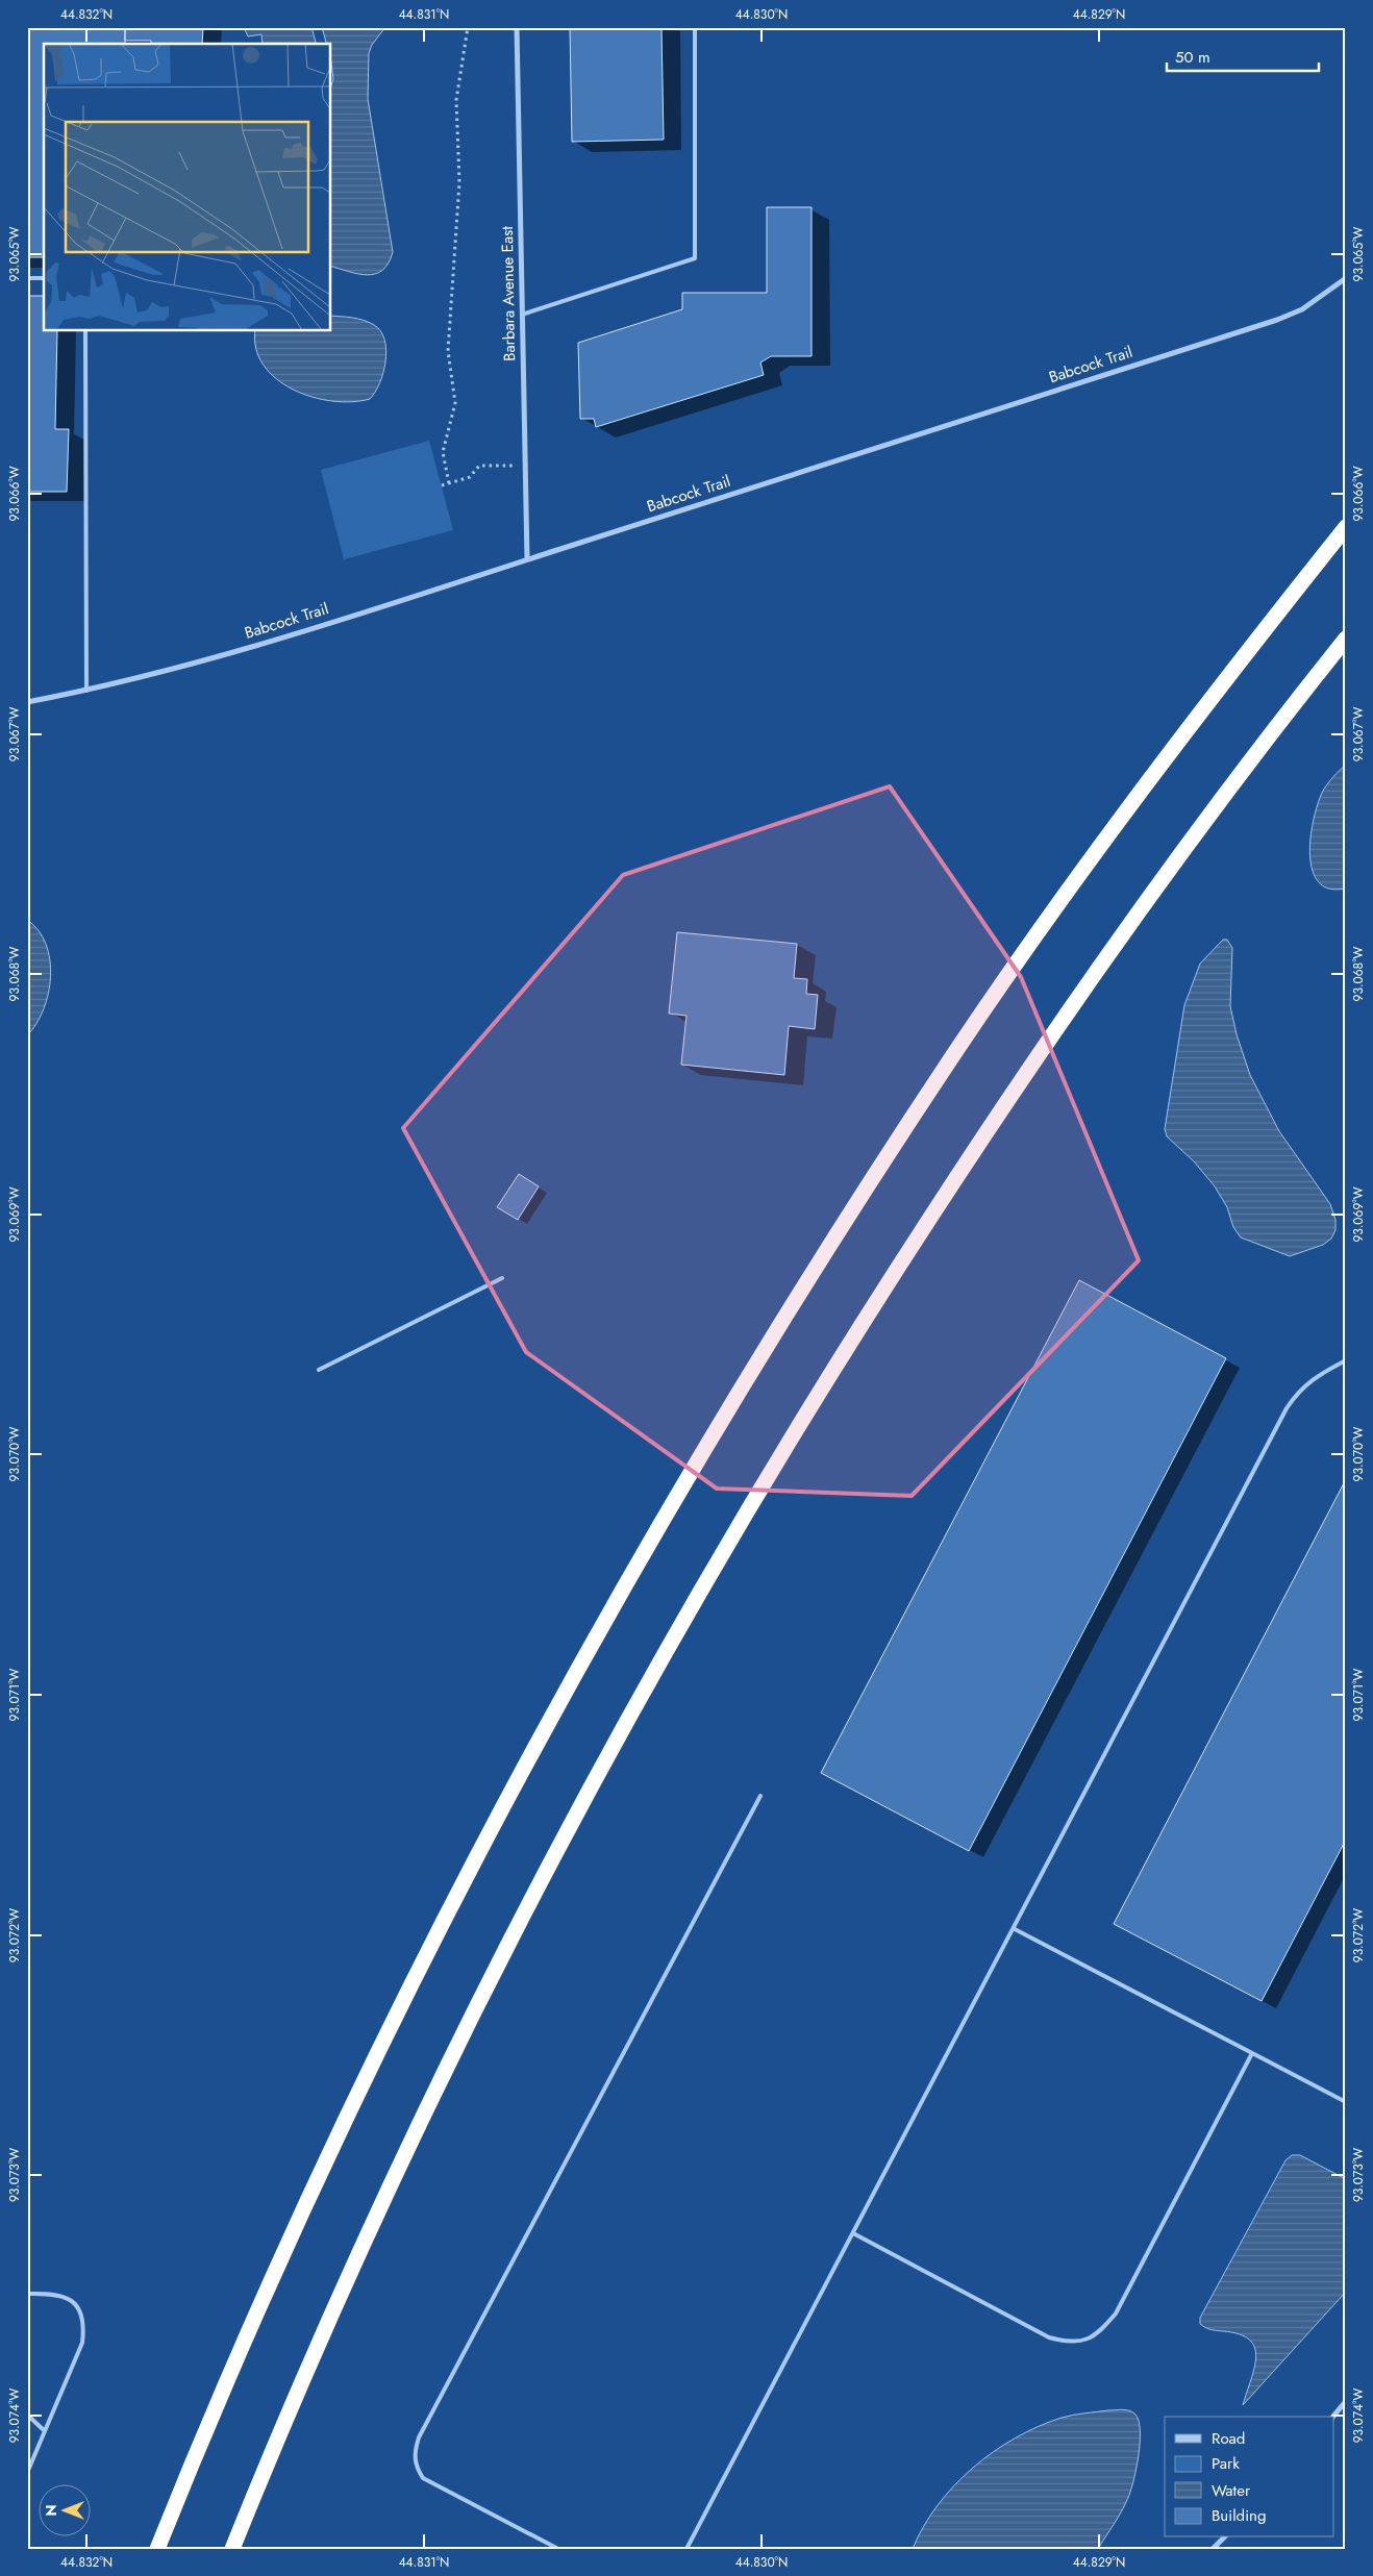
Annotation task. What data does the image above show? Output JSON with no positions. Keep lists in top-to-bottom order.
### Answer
{
  "streets": {
    "street": ["Barbara Avenue East", "Babcock Trail"]
  },
  "crossings": [
    ["Barbara Avenue East", "Babcock Trail"]
  ],
  "legend": [
    "Road",
    "Park",
    "Water",
    "Building"
  ],
  "scale_bar": "50 m",
  "north": "left",
  "coordinates": [
    "44.832°N",
    "44.831°N",
    "44.830°N",
    "44.829°N",
    "93.065°W",
    "93.066°W",
    "93.067°W",
    "93.068°W",
    "93.069°W",
    "93.070°W",
    "93.071°W",
    "93.072°W",
    "93.073°W",
    "93.074°W"
  ]
}
